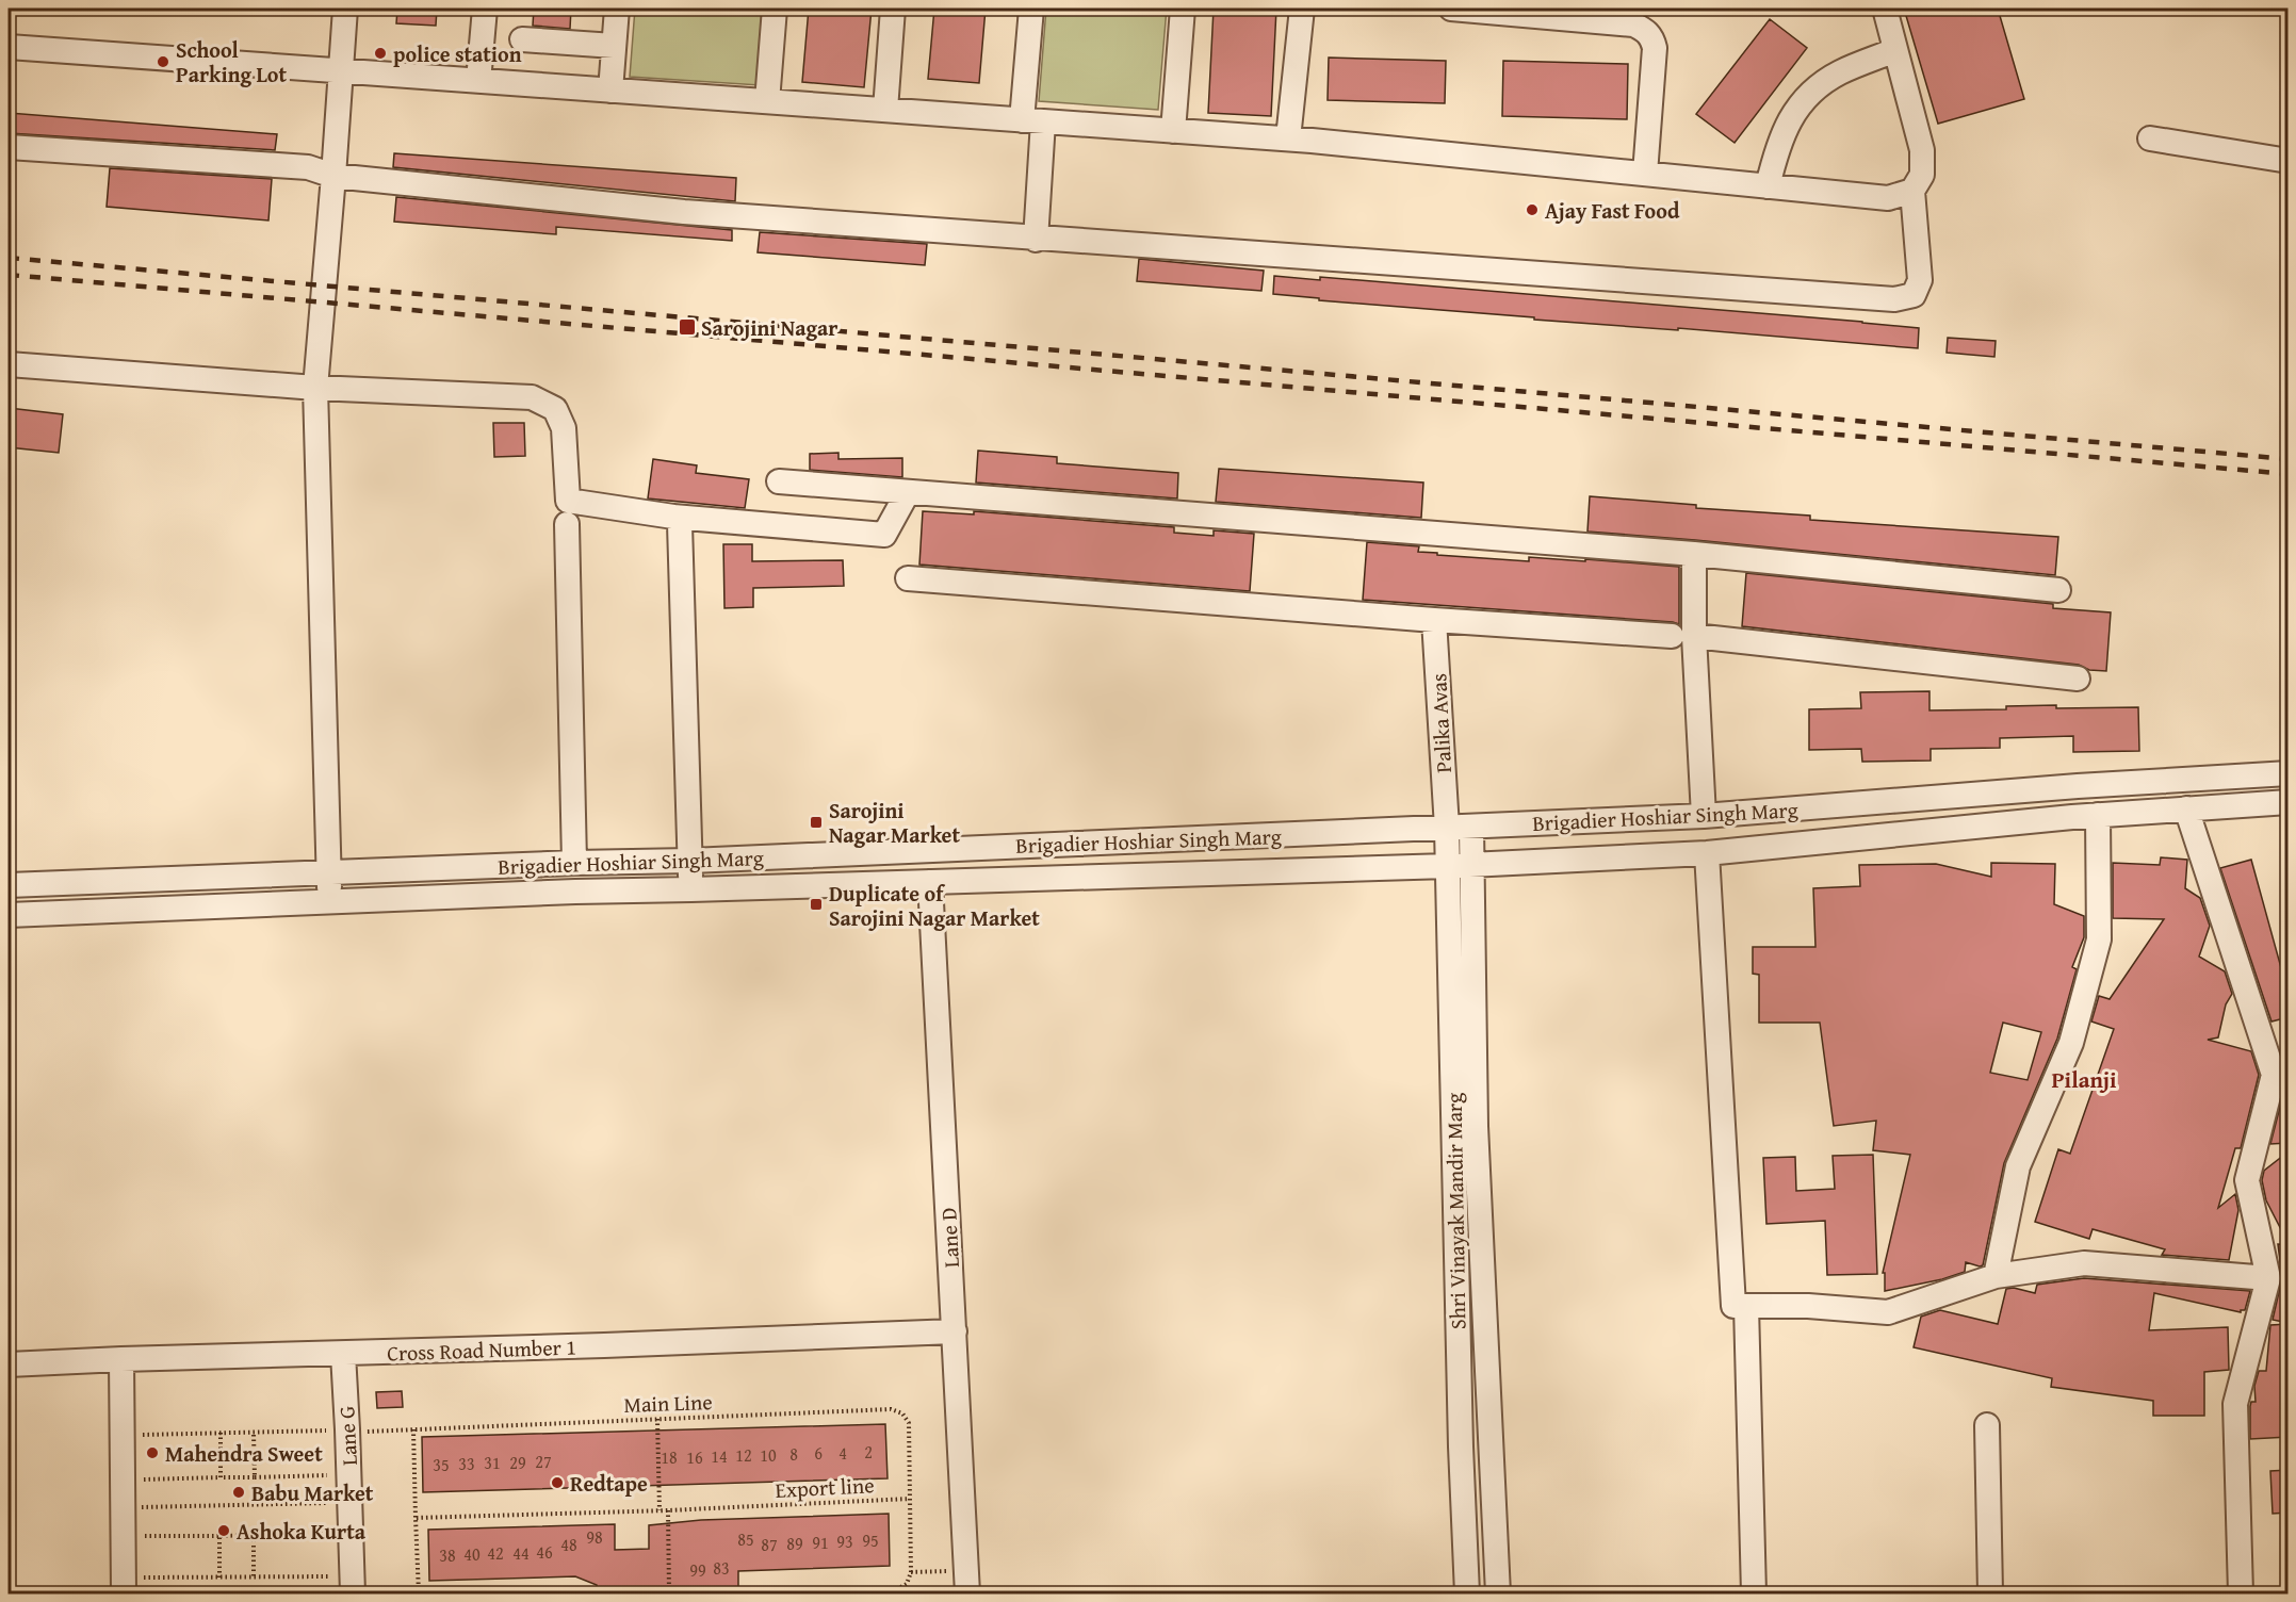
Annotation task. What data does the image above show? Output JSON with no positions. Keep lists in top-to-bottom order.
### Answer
{
  "streets": {
    "street": [
      "Palika Avas",
      "Brigadier Hoshiar Singh Marg",
      "Shri Vinayak Mandir Marg",
      "Lane D",
      "Cross Road Number 1",
      "Lane G"
    ],
    "path": ["Main Line", "Export line"]
  },
  "crossings": [
    ["Palika Avas", "Brigadier Hoshiar Singh Marg"],
    ["Palika Avas", "Shri Vinayak Mandir Marg"],
    ["Brigadier Hoshiar Singh Marg", "Shri Vinayak Mandir Marg"],
    ["Brigadier Hoshiar Singh Marg", "Lane D"],
    ["Lane D", "Cross Road Number 1"],
    ["Cross Road Number 1", "Lane G"],
    ["Main Line", "Lane G"],
    ["Main Line", "Export line"]
  ],
  "districts": ["Pilanji"],
  "places": {
    "other": [
      "police station",
      "School Parking Lot",
      "Ajay Fast Food",
      "Mahendra Sweet",
      "Redtape",
      "Babu Market",
      "Ashoka Kurta"
    ],
    "transit": ["Sarojini Nagar", "Sarojini Nagar Market", "Duplicate of Sarojini Nagar Market"]
  },
  "house_numbers": [
    "2",
    "6",
    "4",
    "8",
    "12",
    "10",
    "14",
    "18",
    "16",
    "27",
    "31",
    "29",
    "33",
    "35",
    "98",
    "85",
    "95",
    "93",
    "91",
    "89",
    "48",
    "87",
    "46",
    "42",
    "44",
    "40",
    "38",
    "83",
    "99"
  ]
}
